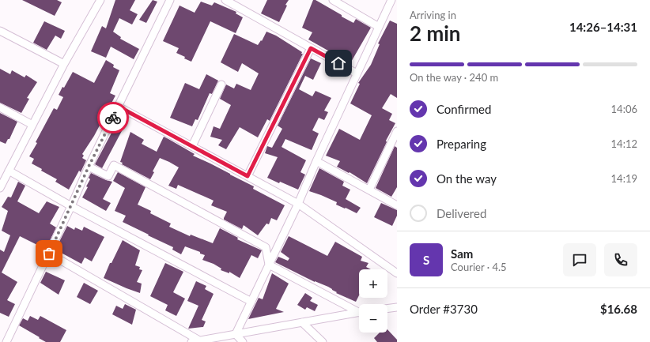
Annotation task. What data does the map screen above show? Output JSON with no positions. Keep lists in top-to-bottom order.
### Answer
{
  "page": {
    "heading": ["2 min", "Arriving in", "14:26–14:31"],
    "panel": [
      "Sam",
      "Courier · 4.5",
      "Order #3730",
      "$16.68"
    ],
    "bar": "On the way · 240 m",
    "list": [
      ["Confirmed", "14:06"],
      ["Preparing", "14:12"],
      ["On the way", "14:19"],
      "Delivered"
    ],
    "round": "S",
    "map_buttons": ["+", "−"]
  }
}
